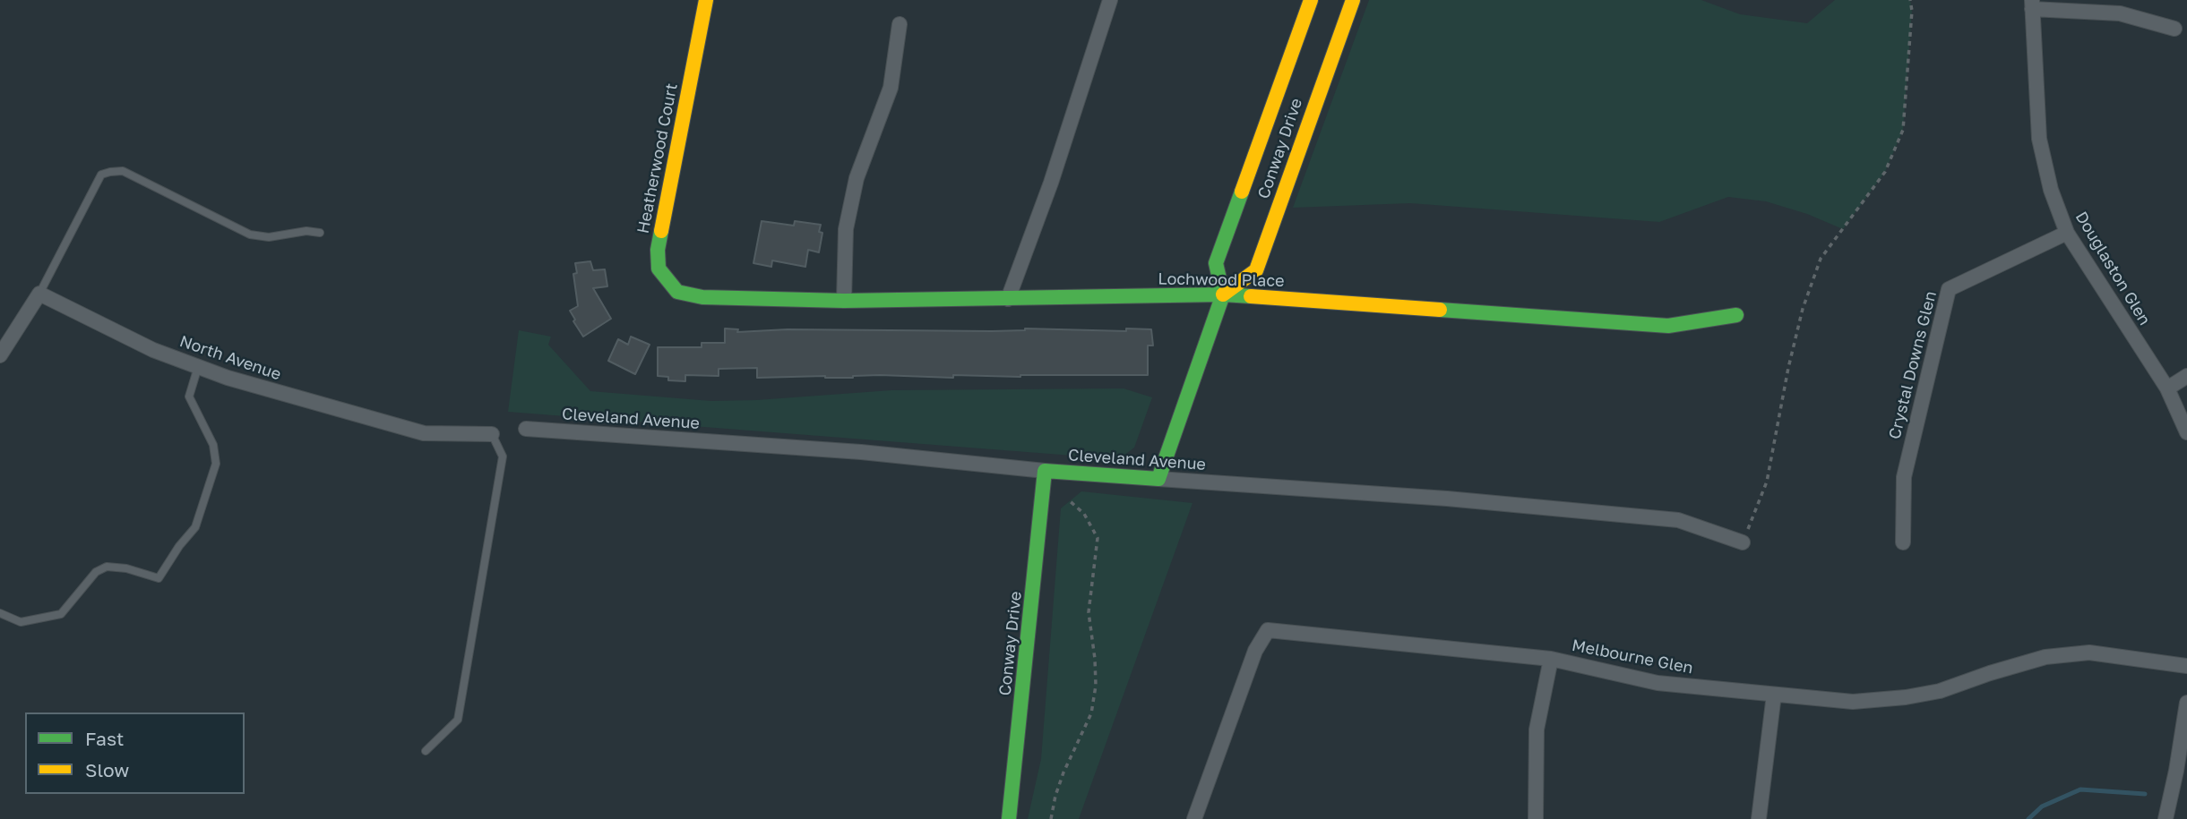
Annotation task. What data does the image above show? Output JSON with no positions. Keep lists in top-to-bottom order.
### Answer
{
  "streets": {
    "street": [
      "Conway Drive",
      "Heatherwood Court",
      "Douglaston Glen",
      "Lochwood Place",
      "North Avenue",
      "Crystal Downs Glen",
      "Cleveland Avenue",
      "Melbourne Glen"
    ]
  },
  "crossings": [
    ["Conway Drive", "Lochwood Place"],
    ["Conway Drive", "Cleveland Avenue"],
    ["Heatherwood Court", "Lochwood Place"],
    ["Douglaston Glen", "Crystal Downs Glen"]
  ],
  "legend": ["Fast", "Slow"]
}
